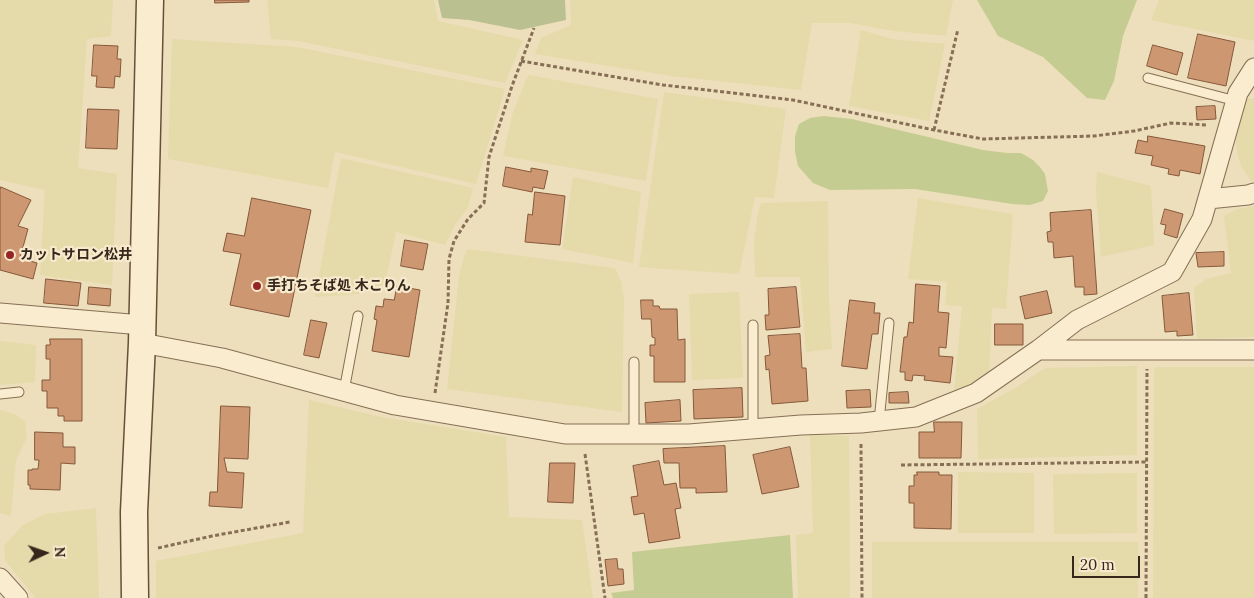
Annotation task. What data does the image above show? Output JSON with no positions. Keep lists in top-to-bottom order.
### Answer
{
  "places": ["カットサロン松井", "手打ちそば処 木こりん"],
  "scale_bar": "20 m",
  "north": "right"
}
